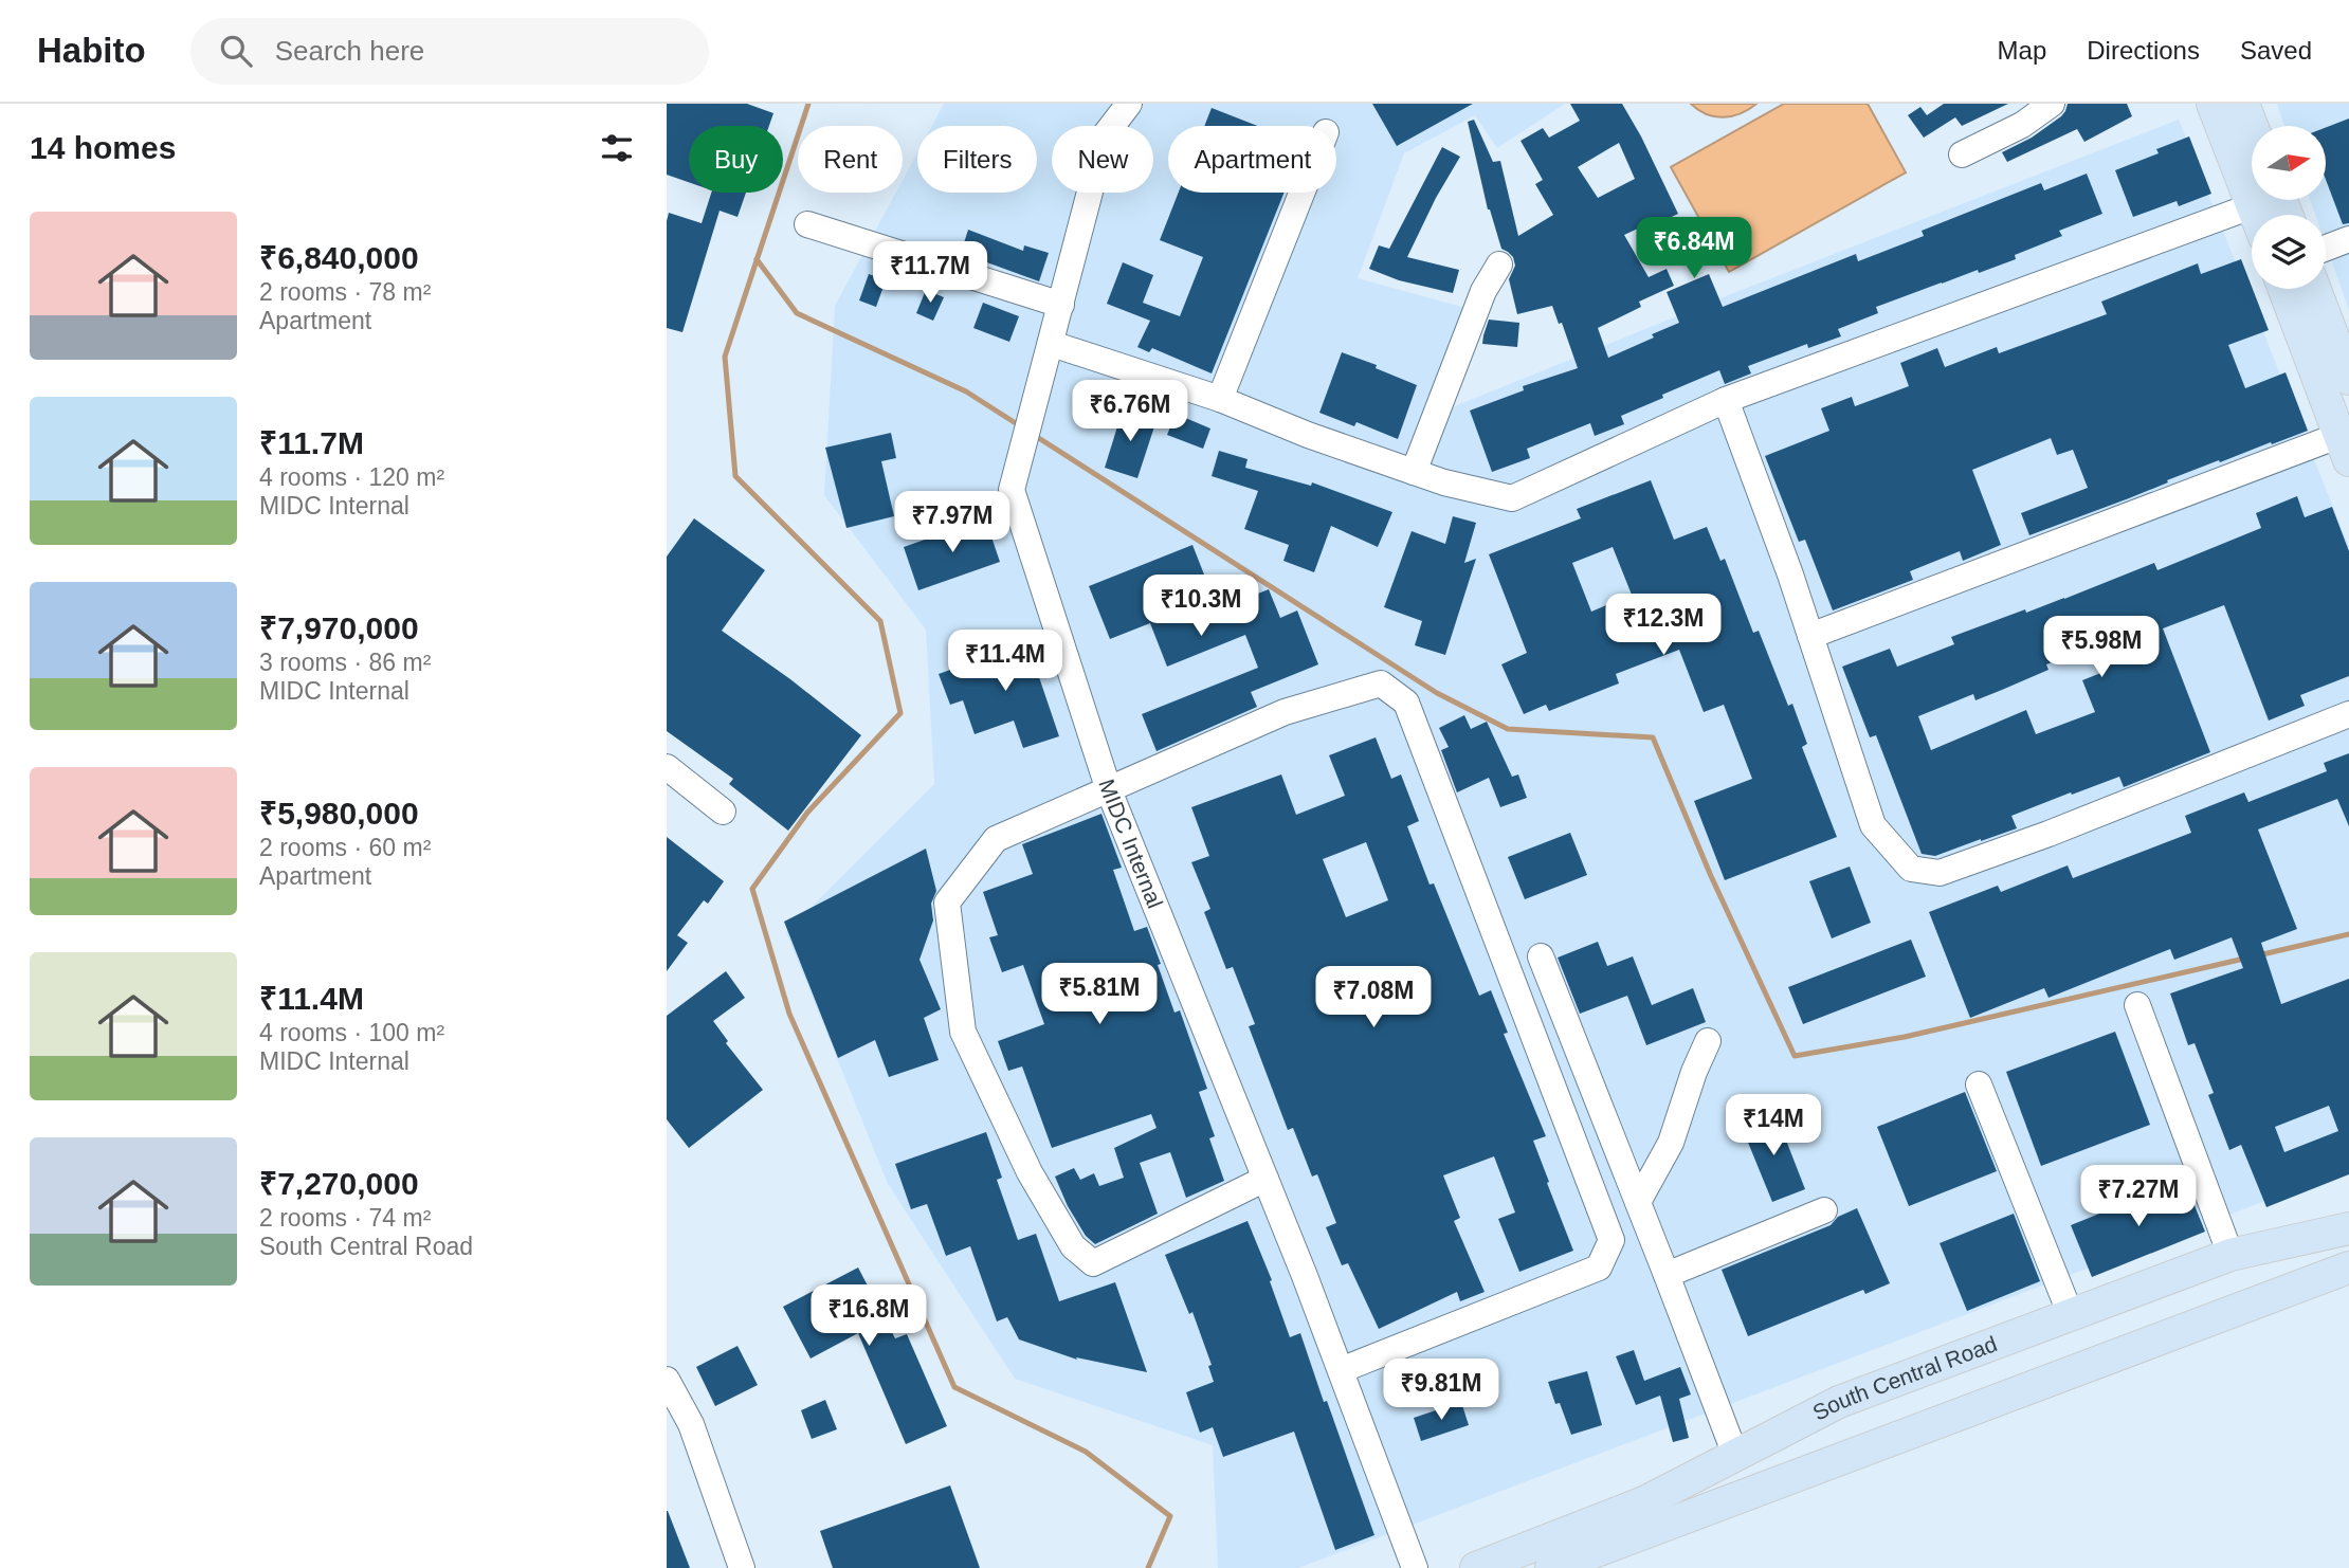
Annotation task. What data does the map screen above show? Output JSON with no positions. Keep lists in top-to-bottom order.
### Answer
{
  "streets": {
    "main road": ["South Central Road"],
    "street": ["MIDC Internal"]
  },
  "north": "right",
  "page": {
    "header": "Habito",
    "search": "Search here",
    "nav": ["Map", "Directions", "Saved"],
    "heading": "14 homes",
    "chip": [
      "Buy",
      "Rent",
      "Filters",
      "New",
      "Apartment"
    ],
    "list": [
      {
        "name": "₹6,840,000",
        "note": "2 rooms · 78 m² · Apartment"
      },
      {
        "name": "₹11.7M",
        "note": "4 rooms · 120 m² · MIDC Internal"
      },
      {
        "name": "₹7,970,000",
        "note": "3 rooms · 86 m² · MIDC Internal"
      },
      {
        "name": "₹5,980,000",
        "note": "2 rooms · 60 m² · Apartment"
      },
      {
        "name": "₹11.4M",
        "note": "4 rooms · 100 m² · MIDC Internal"
      },
      {
        "name": "₹7,270,000",
        "note": "2 rooms · 74 m² · South Central Road"
      }
    ],
    "price": [
      "₹6.84M",
      "₹11.7M",
      "₹6.76M",
      "₹7.97M",
      "₹10.3M",
      "₹12.3M",
      "₹5.98M",
      "₹11.4M",
      "₹5.81M",
      "₹7.08M",
      "₹14M",
      "₹7.27M",
      "₹16.8M",
      "₹9.81M"
    ]
  }
}
